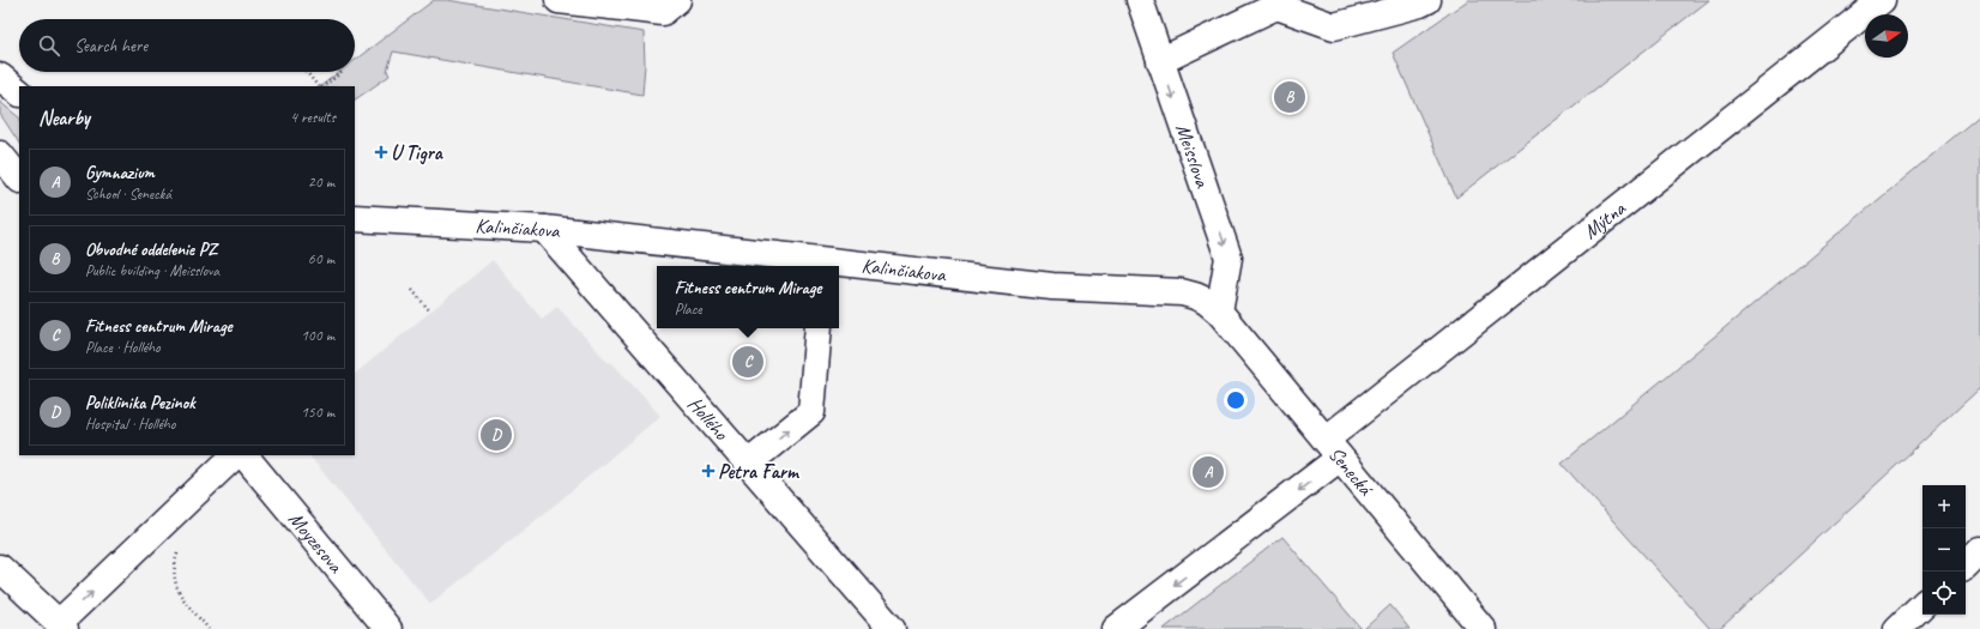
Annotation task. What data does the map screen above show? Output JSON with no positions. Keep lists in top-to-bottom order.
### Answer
{
  "streets": {
    "street": [
      "Meisslova",
      "Mýtna",
      "Kalinčiakova",
      "Hollého",
      "Senecká",
      "Moyzesova"
    ]
  },
  "crossings": [
    ["Meisslova", "Kalinčiakova"],
    ["Meisslova", "Senecká"],
    ["Mýtna", "Senecká"],
    ["Kalinčiakova", "Hollého"],
    ["Kalinčiakova", "Senecká"]
  ],
  "one_way": ["Meisslova"],
  "places": {
    "health": ["U Tigra", "Petra Farm"]
  },
  "north": "right",
  "page": {
    "search": "Search here",
    "pins": [
      "B",
      "C",
      "D",
      "A"
    ],
    "heading": ["Nearby", "4 results"],
    "list": [
      {
        "mark": "A",
        "name": "Gymnazium",
        "note": "School · Senecká",
        "value": "20 m"
      },
      {
        "mark": "B",
        "name": "Obvodné oddelenie PZ",
        "note": "Public building · Meisslova",
        "value": "60 m"
      },
      {
        "mark": "C",
        "name": "Fitness centrum Mirage",
        "note": "Place · Hollého",
        "value": "100 m"
      },
      {
        "mark": "D",
        "name": "Poliklinika Pezinok",
        "note": "Hospital · Hollého",
        "value": "150 m"
      }
    ],
    "popup": ["Fitness centrum Mirage", "Place"],
    "map_buttons": ["+", "−"]
  }
}
